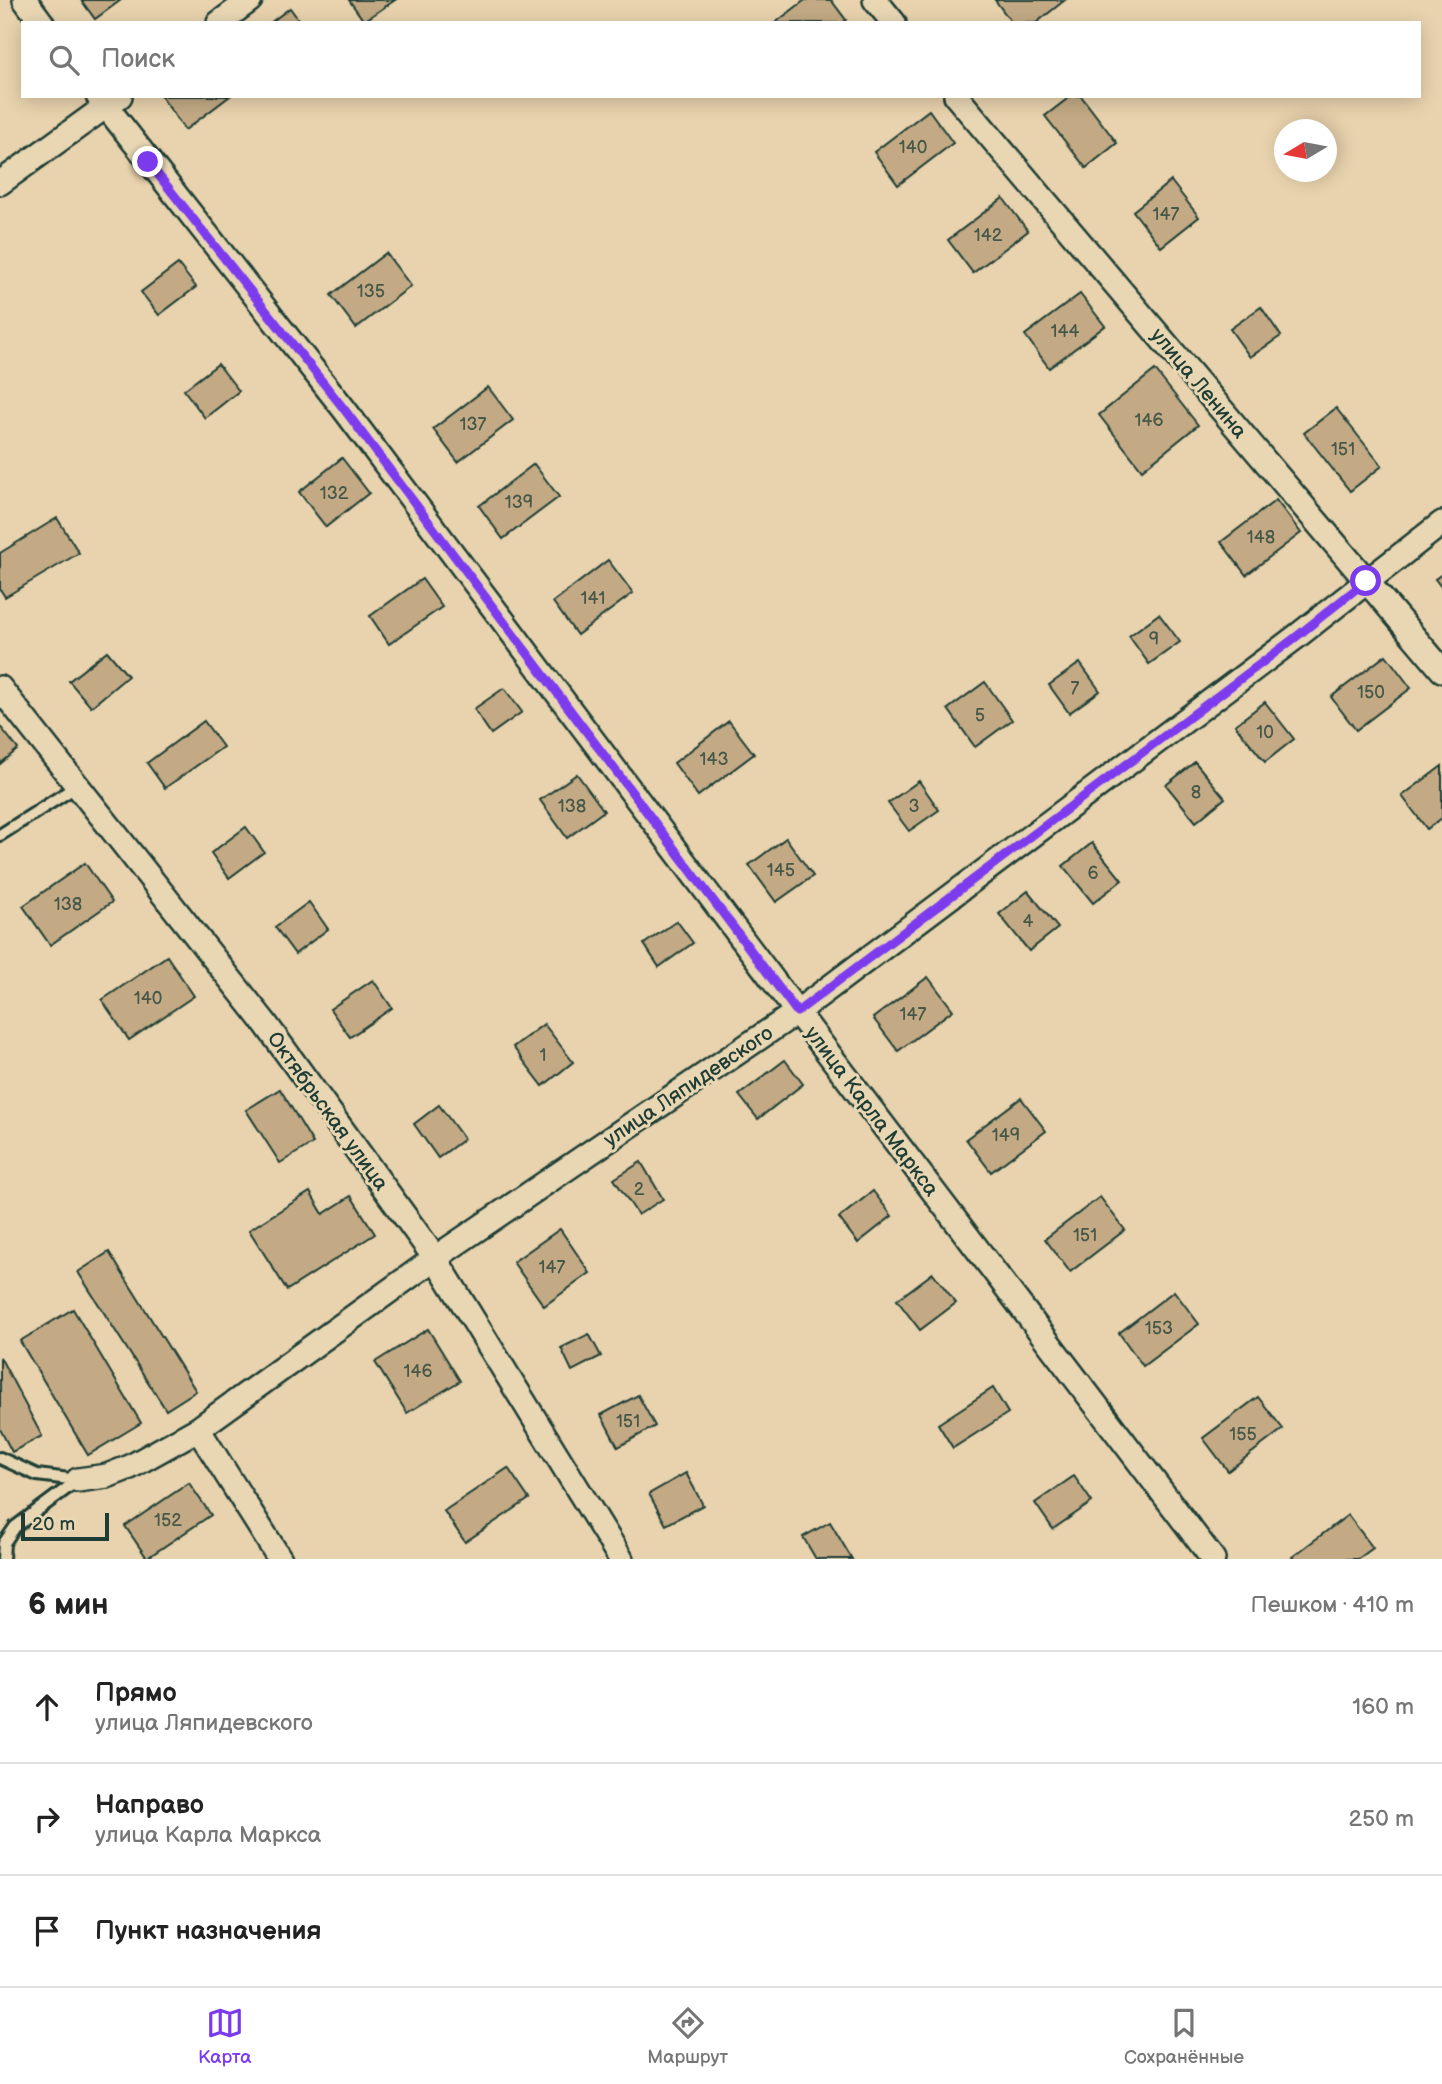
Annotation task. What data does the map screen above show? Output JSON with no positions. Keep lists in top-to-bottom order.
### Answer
{
  "streets": {
    "street": [
      "улица Ленина",
      "улица Ляпидевского",
      "Октябрьская улица",
      "улица Карла Маркса"
    ]
  },
  "crossings": [
    ["улица Ленина", "улица Ляпидевского"],
    ["улица Ляпидевского", "Октябрьская улица"],
    ["улица Ляпидевского", "улица Карла Маркса"]
  ],
  "house_numbers": [
    "140",
    "147",
    "142",
    "135",
    "144",
    "146",
    "137",
    "151",
    "132",
    "139",
    "148",
    "141",
    "9",
    "7",
    "150",
    "5",
    "10",
    "143",
    "8",
    "138",
    "3",
    "145",
    "6",
    "138",
    "4",
    "140",
    "147",
    "1",
    "149",
    "2",
    "151",
    "147",
    "153",
    "146",
    "151",
    "155",
    "152"
  ],
  "scale_bar": "20 m",
  "north": "left",
  "page": {
    "search": "Поиск",
    "scale": "20 m",
    "heading": ["6 мин", "Пешком · 410 m"],
    "list": [
      ["Прямо", "улица Ляпидевского", "160 m"],
      ["Направо", "улица Карла Маркса", "250 m"],
      "Пункт назначения"
    ],
    "nav": ["Карта", "Маршрут", "Сохранённые"]
  }
}
